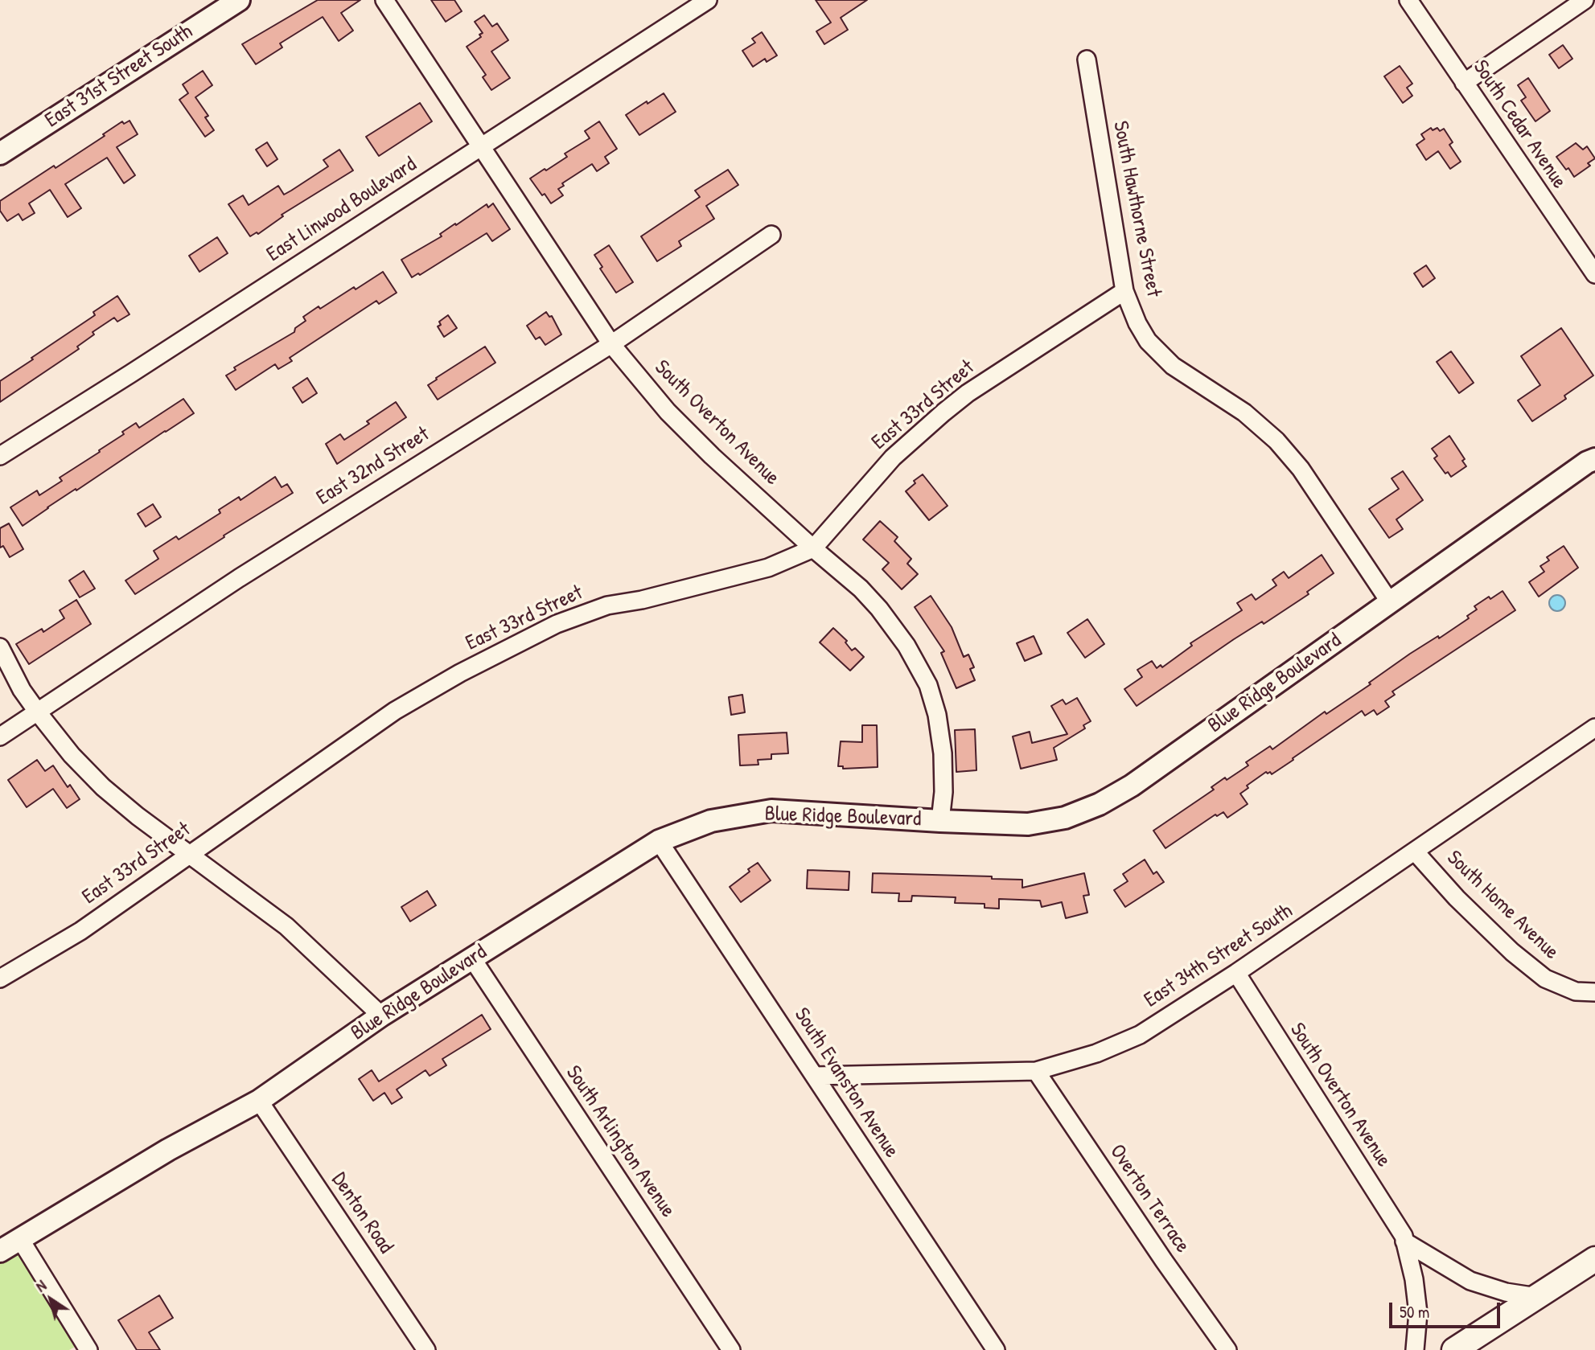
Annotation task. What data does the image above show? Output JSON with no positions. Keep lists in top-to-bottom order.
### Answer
{
  "streets": {
    "street": [
      "East 31st Street South",
      "South Cedar Avenue",
      "South Hawthorne Street",
      "East Linwood Boulevard",
      "East 33rd Street",
      "South Overton Avenue",
      "East 32nd Street",
      "Blue Ridge Boulevard",
      "South Home Avenue",
      "East 34th Street South",
      "South Evanston Avenue",
      "South Arlington Avenue",
      "Overton Terrace",
      "Denton Road"
    ]
  },
  "crossings": [
    ["South Hawthorne Street", "East 33rd Street"],
    ["South Hawthorne Street", "Blue Ridge Boulevard"],
    ["East Linwood Boulevard", "South Overton Avenue"],
    ["East 33rd Street", "South Overton Avenue"],
    ["South Overton Avenue", "East 32nd Street"],
    ["South Overton Avenue", "Blue Ridge Boulevard"],
    ["South Overton Avenue", "East 34th Street South"],
    ["Blue Ridge Boulevard", "South Evanston Avenue"],
    ["Blue Ridge Boulevard", "South Arlington Avenue"],
    ["Blue Ridge Boulevard", "Denton Road"],
    ["South Home Avenue", "East 34th Street South"],
    ["East 34th Street South", "South Evanston Avenue"],
    ["East 34th Street South", "Overton Terrace"]
  ],
  "scale_bar": "50 m",
  "north": "top left"
}
